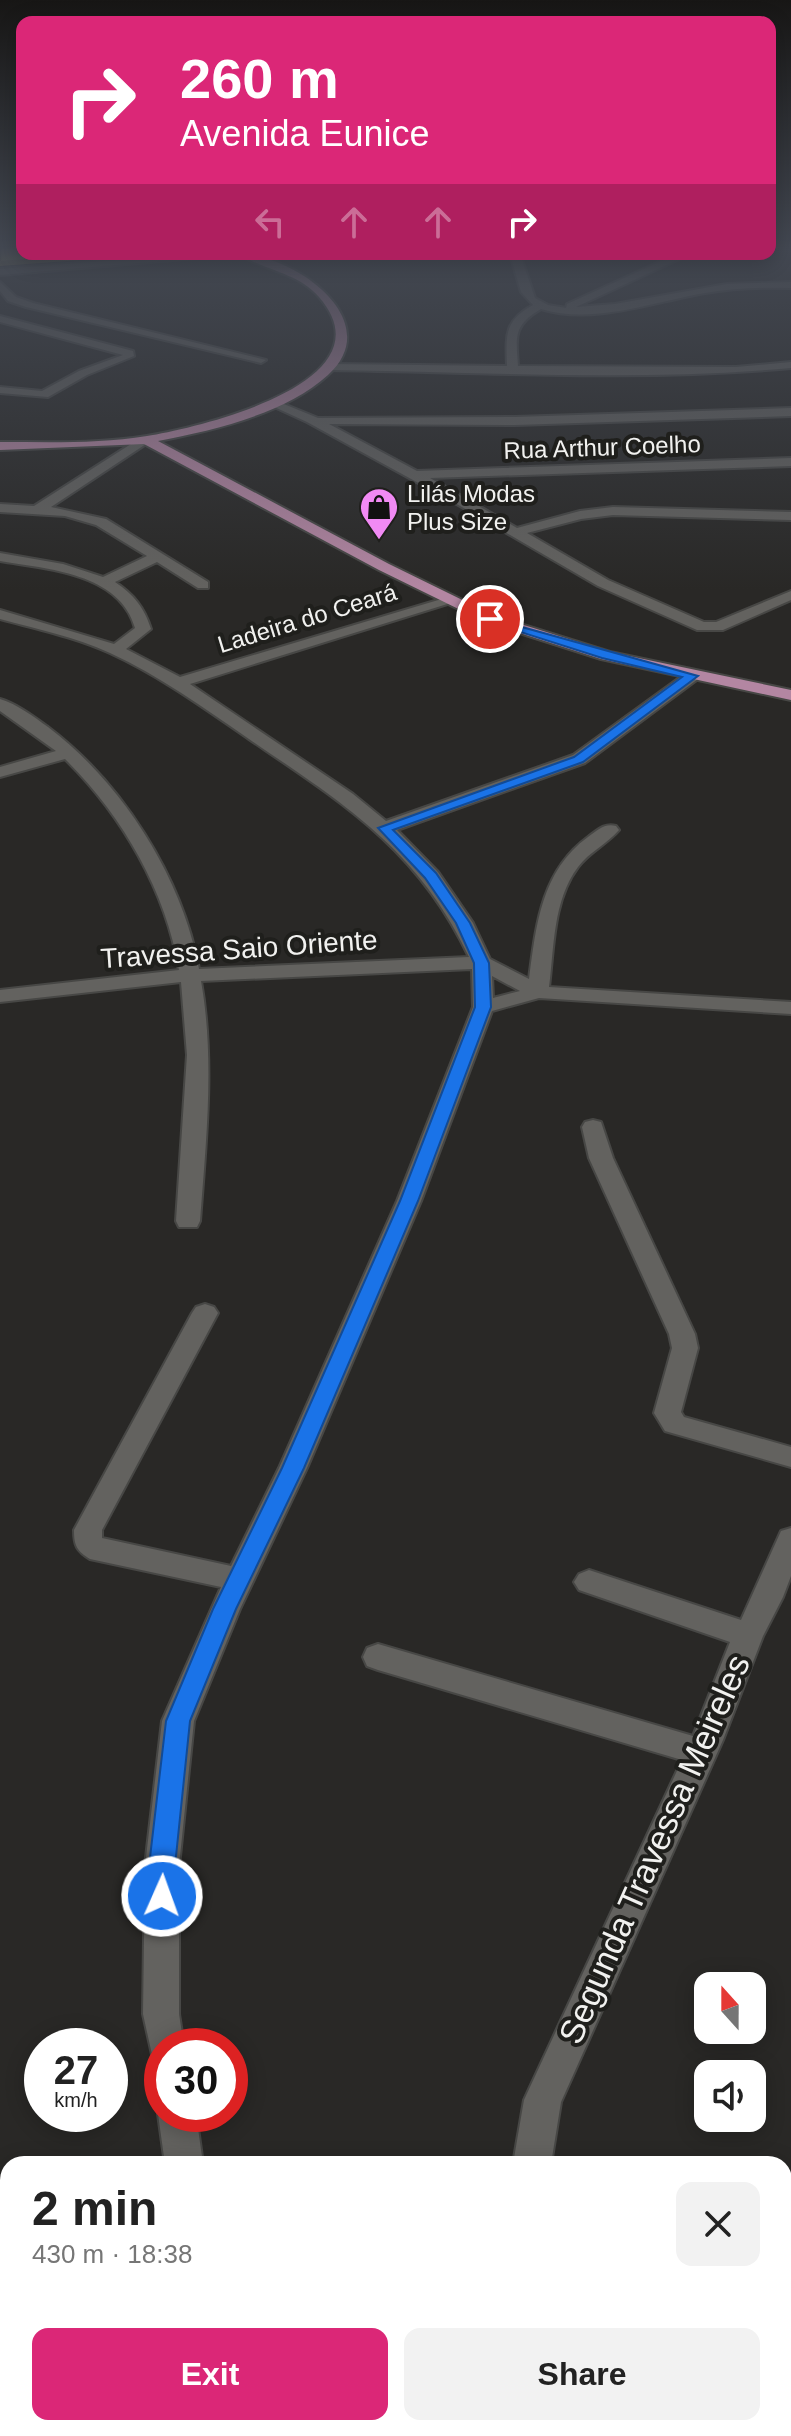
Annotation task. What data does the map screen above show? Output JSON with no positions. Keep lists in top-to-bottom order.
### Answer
{
  "streets": {
    "street": [
      "Rua Arthur Coelho",
      "Ladeira do Ceará",
      "Travessa Saio Oriente",
      "Segunda Travessa Meireles"
    ]
  },
  "places": {
    "shop": ["Lilás Modas Plus Size"]
  },
  "north": "top",
  "page": {
    "turn": ["260 m", "Avenida Eunice"],
    "speed": "27 km/h",
    "limit": "30",
    "heading": ["2 min", "430 m · 18:38"],
    "buttons": ["Exit", "Share"]
  }
}
